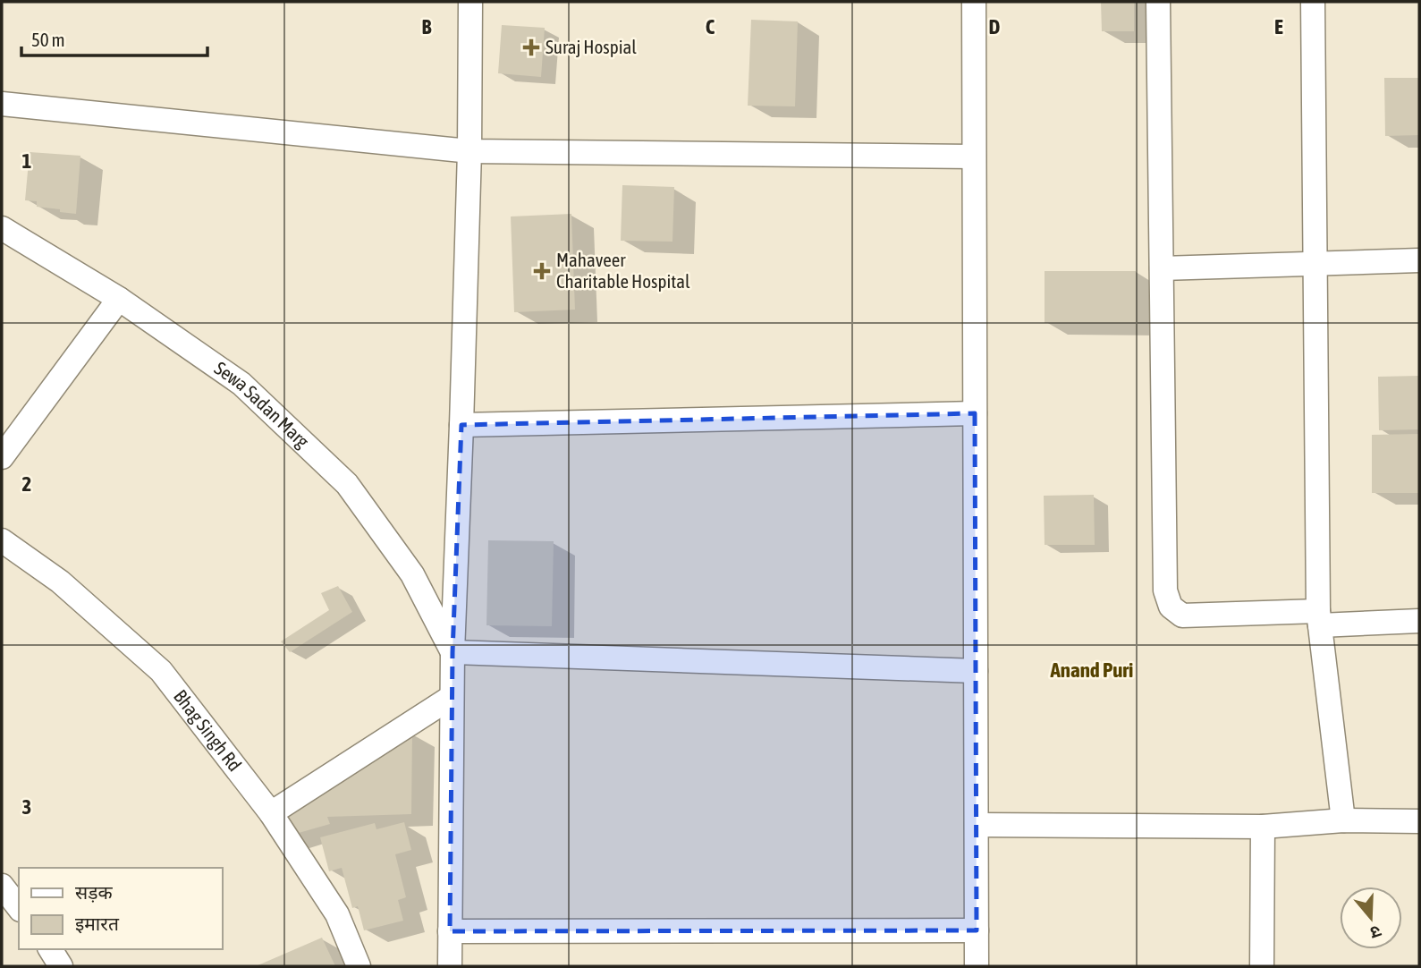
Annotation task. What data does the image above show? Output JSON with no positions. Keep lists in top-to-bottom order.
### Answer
{
  "streets": {
    "street": ["Sewa Sadan Marg", "Bhag Singh Rd"]
  },
  "districts": ["Anand Puri"],
  "places": {
    "health": ["Suraj Hospial", "Mahaveer Charitable Hospital"]
  },
  "legend": ["सड़क", "इमारत"],
  "scale_bar": "50 m",
  "north": "bottom",
  "grid": {
    "columns": [
      "B",
      "C",
      "D",
      "E"
    ],
    "rows": ["1", "2", "3"]
  }
}
